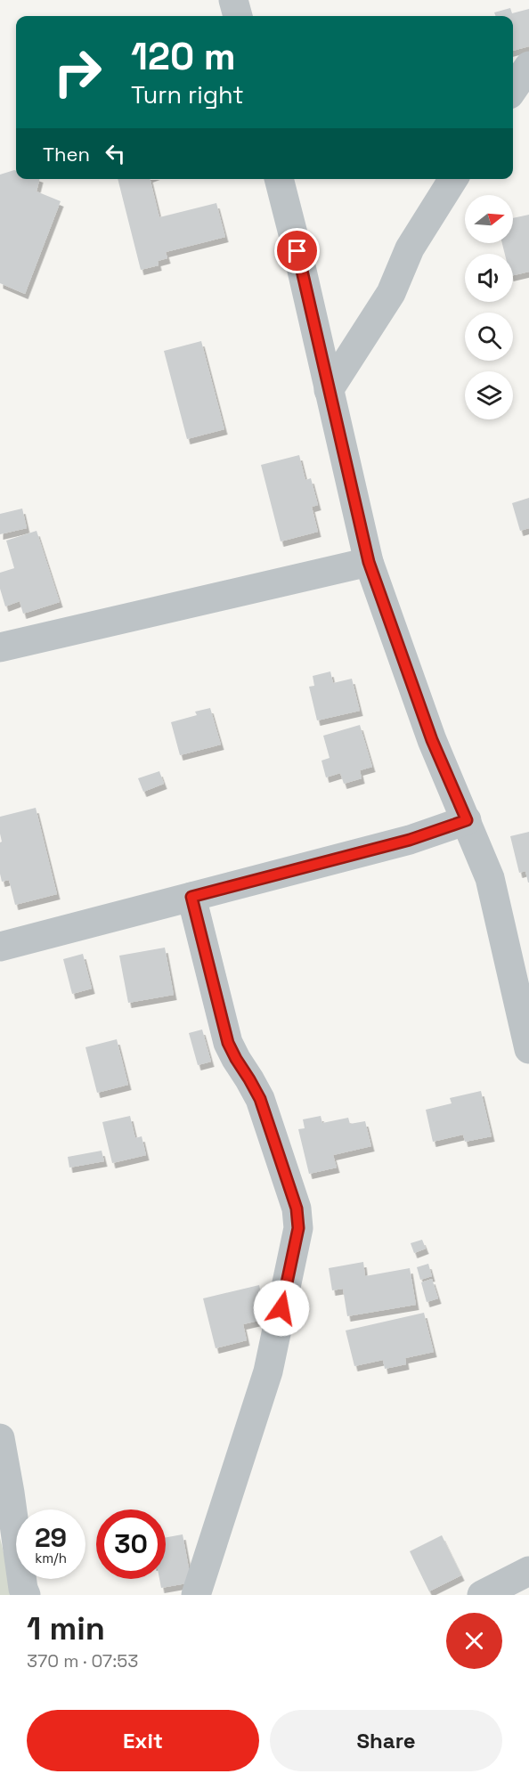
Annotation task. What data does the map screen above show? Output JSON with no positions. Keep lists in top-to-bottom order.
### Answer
{
  "north": "right",
  "page": {
    "turn": ["120 m", "Turn right"],
    "then": "Then",
    "speed": "29 km/h",
    "limit": "30",
    "heading": ["1 min", "370 m · 07:53"],
    "buttons": ["Exit", "Share"]
  }
}
